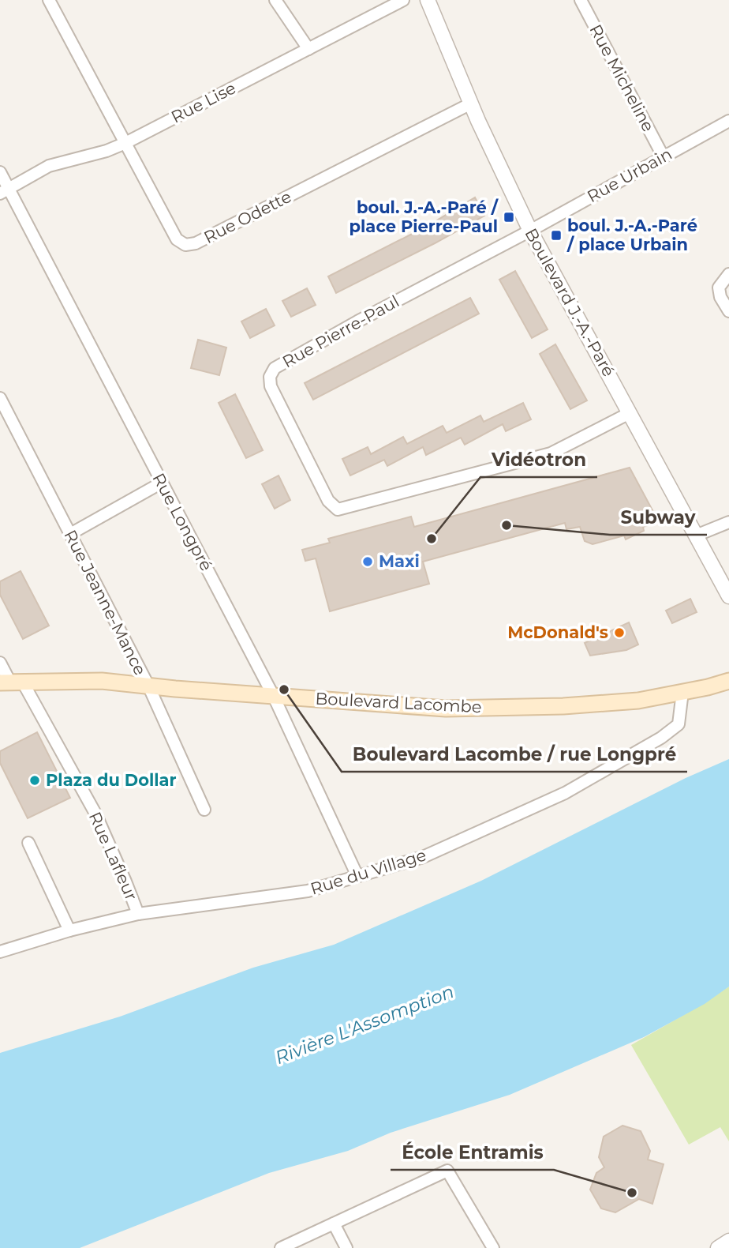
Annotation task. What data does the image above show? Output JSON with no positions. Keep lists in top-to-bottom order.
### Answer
{
  "streets": {
    "main road": ["Boulevard Lacombe"],
    "street": [
      "Rue Micheline",
      "Rue Lise",
      "Rue Urbain",
      "Rue Odette",
      "Boulevard J.-A.-Paré",
      "Rue Pierre-Paul",
      "Rue Longpré",
      "Rue Jeanne-Mance",
      "Rue Lafleur",
      "Rue du Village"
    ]
  },
  "crossings": [
    ["Rue Micheline", "Rue Urbain"],
    ["Rue Lise", "Rue Odette"],
    ["Rue Lise", "Rue Longpré"],
    ["Rue Urbain", "Boulevard J.-A.-Paré"],
    ["Rue Urbain", "Rue Pierre-Paul"],
    ["Rue Odette", "Boulevard J.-A.-Paré"],
    ["Boulevard J.-A.-Paré", "Rue Pierre-Paul"],
    ["Rue Longpré", "Boulevard Lacombe"],
    ["Rue Longpré", "Rue du Village"],
    ["Rue Jeanne-Mance", "Boulevard Lacombe"],
    ["Boulevard Lacombe", "Rue Lafleur"],
    ["Boulevard Lacombe", "Rue du Village"],
    ["Rue Lafleur", "Rue du Village"]
  ],
  "water": ["Rivière L'Assomption"],
  "places": {
    "transit": ["boul. J.-A.-Paré / place Pierre-Paul", "boul. J.-A.-Paré / place Urbain"],
    "other": [
      "Subway",
      "Vidéotron",
      "Maxi",
      "McDonald's",
      "Boulevard Lacombe / rue Longpré",
      "Plaza du Dollar",
      "École Entramis"
    ]
  }
}
